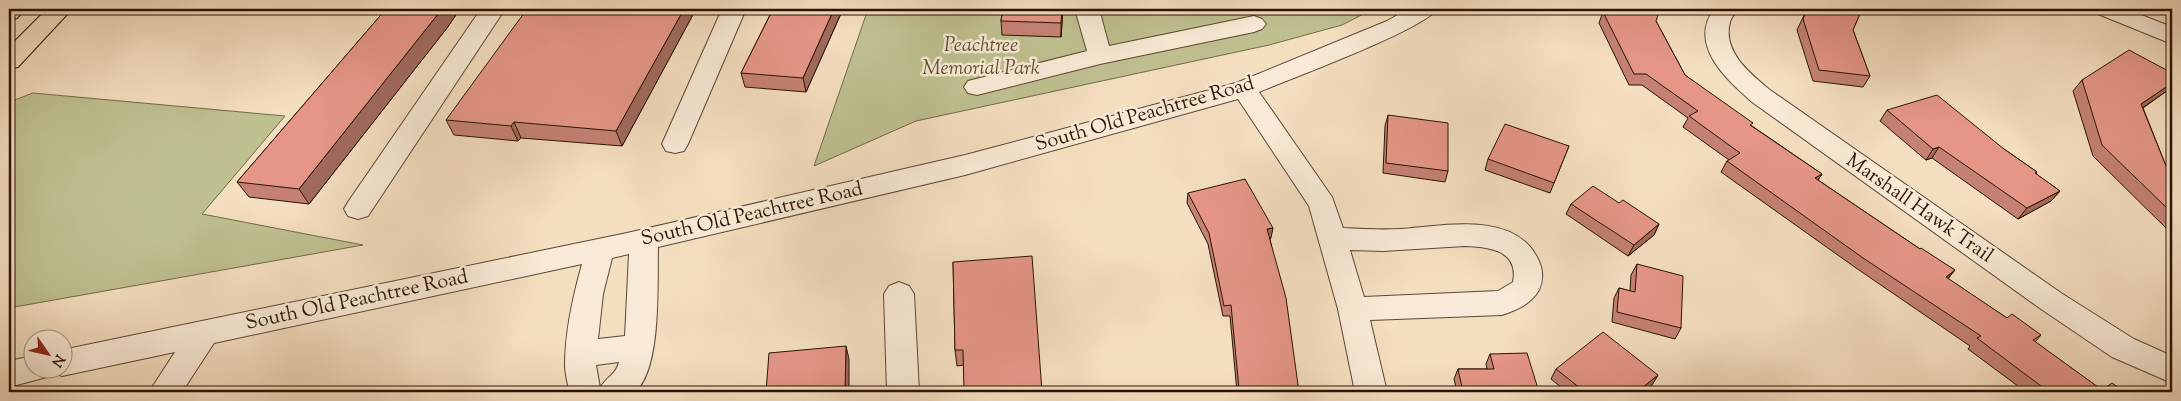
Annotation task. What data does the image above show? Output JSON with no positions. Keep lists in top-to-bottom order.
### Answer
{
  "streets": {
    "street": ["South Old Peachtree Road", "Marshall Hawk Trail"]
  },
  "parks": ["Peachtree Memorial Park"],
  "north": "bottom right"
}
